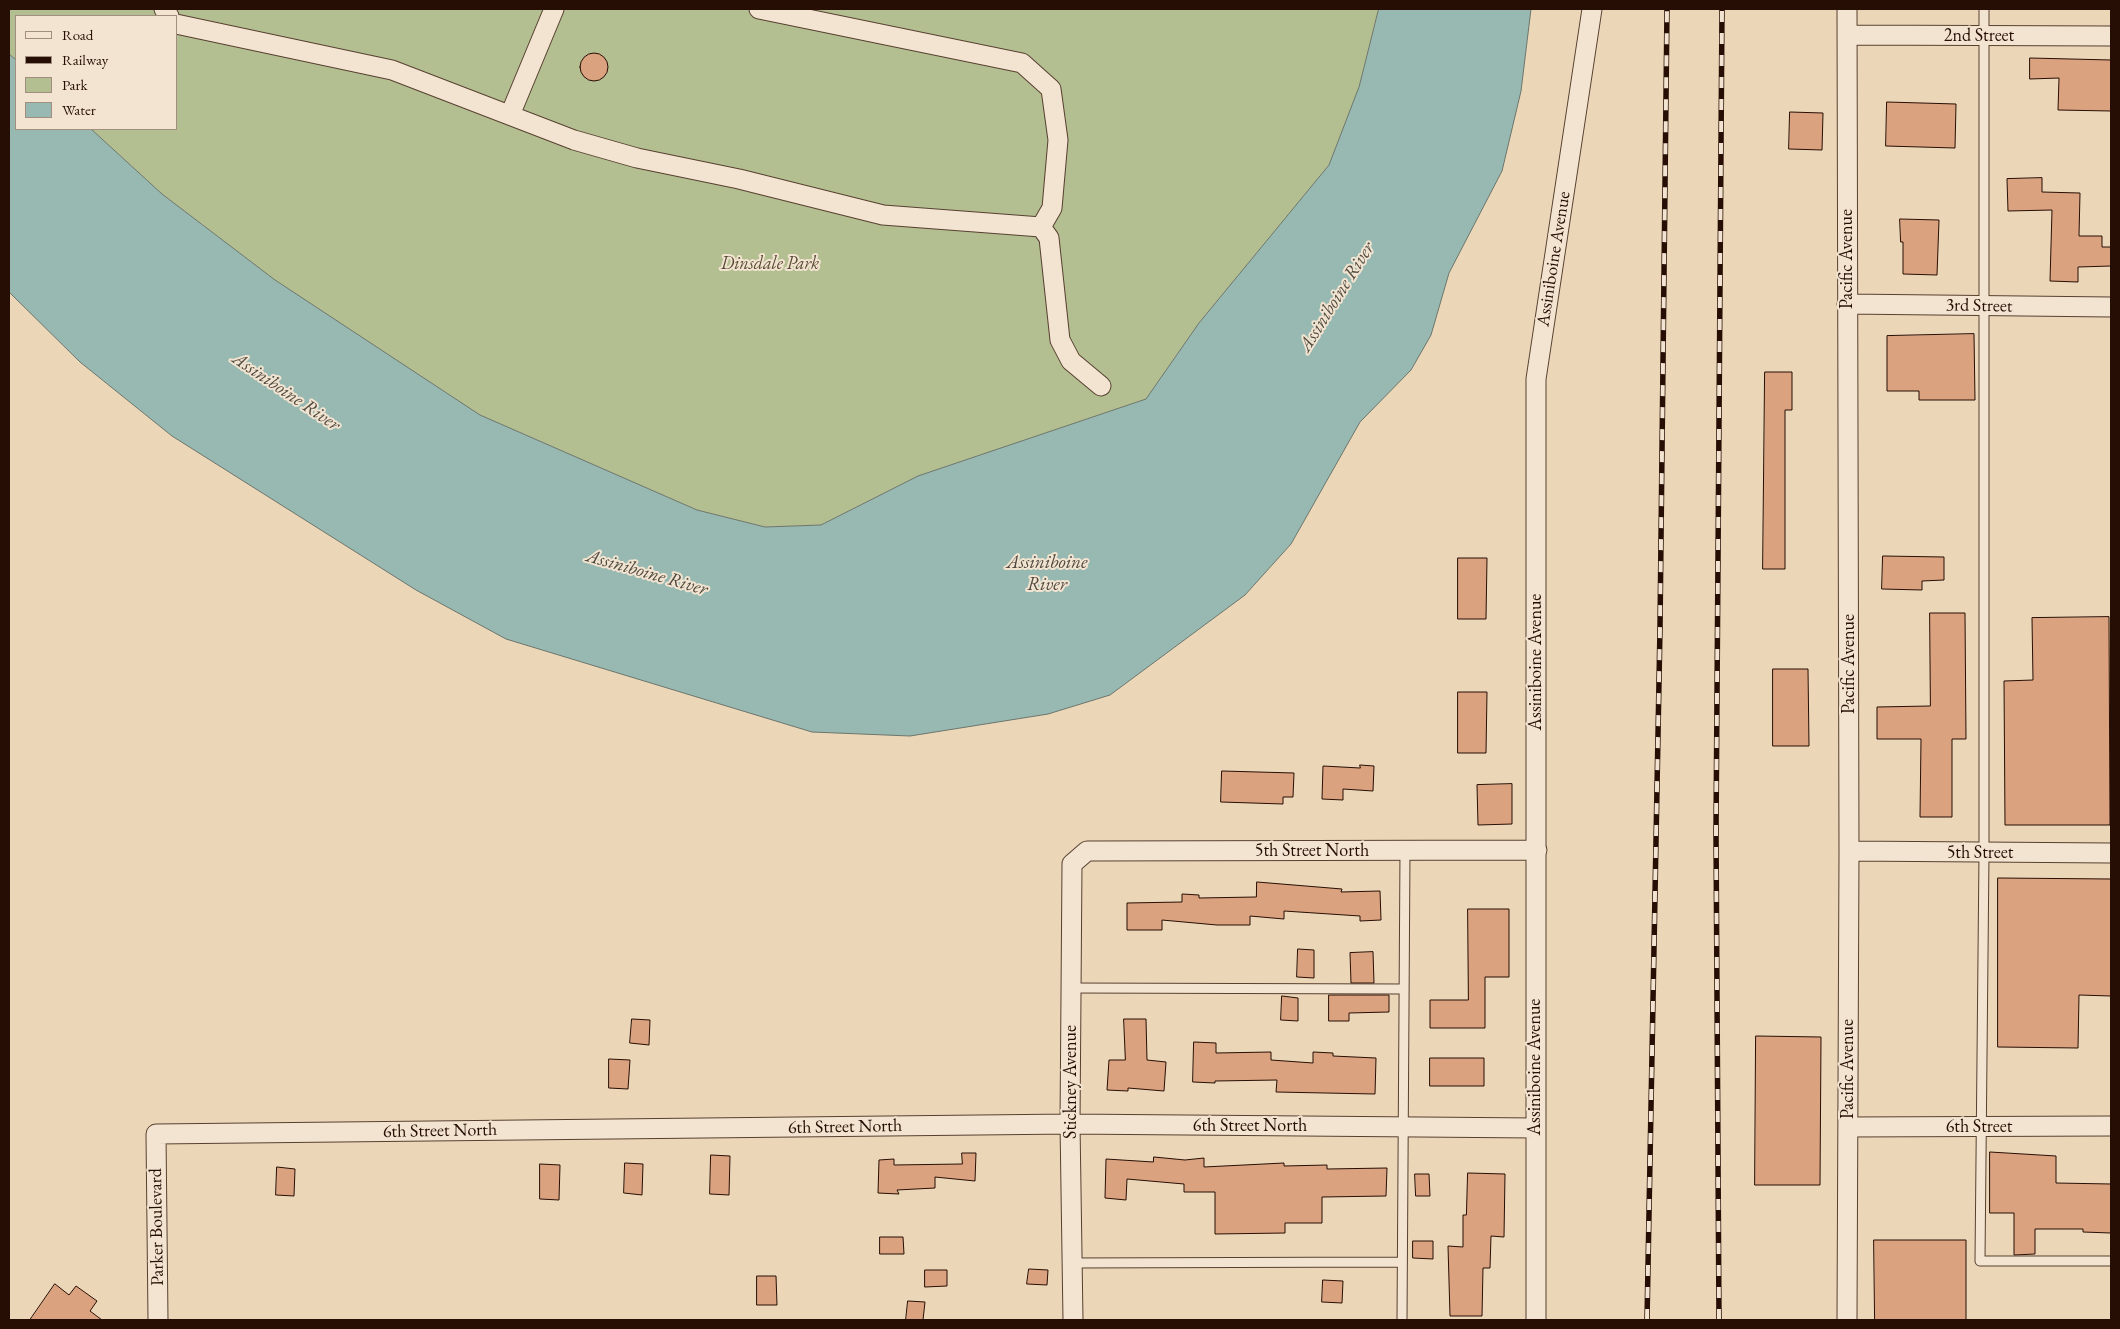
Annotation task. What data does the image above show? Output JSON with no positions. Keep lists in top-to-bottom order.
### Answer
{
  "streets": {
    "street": [
      "2nd Street",
      "Assiniboine Avenue",
      "Pacific Avenue",
      "3rd Street",
      "5th Street North",
      "5th Street",
      "Stickney Avenue",
      "6th Street North",
      "6th Street",
      "Parker Boulevard"
    ]
  },
  "crossings": [
    ["2nd Street", "Pacific Avenue"],
    ["Assiniboine Avenue", "5th Street North"],
    ["Assiniboine Avenue", "6th Street North"],
    ["Pacific Avenue", "3rd Street"],
    ["Pacific Avenue", "5th Street"],
    ["Pacific Avenue", "6th Street"],
    ["5th Street North", "Stickney Avenue"],
    ["Stickney Avenue", "6th Street North"],
    ["6th Street North", "Parker Boulevard"]
  ],
  "water": ["Assiniboine River"],
  "parks": ["Dinsdale Park"],
  "legend": [
    "Road",
    "Railway",
    "Park",
    "Water"
  ]
}
